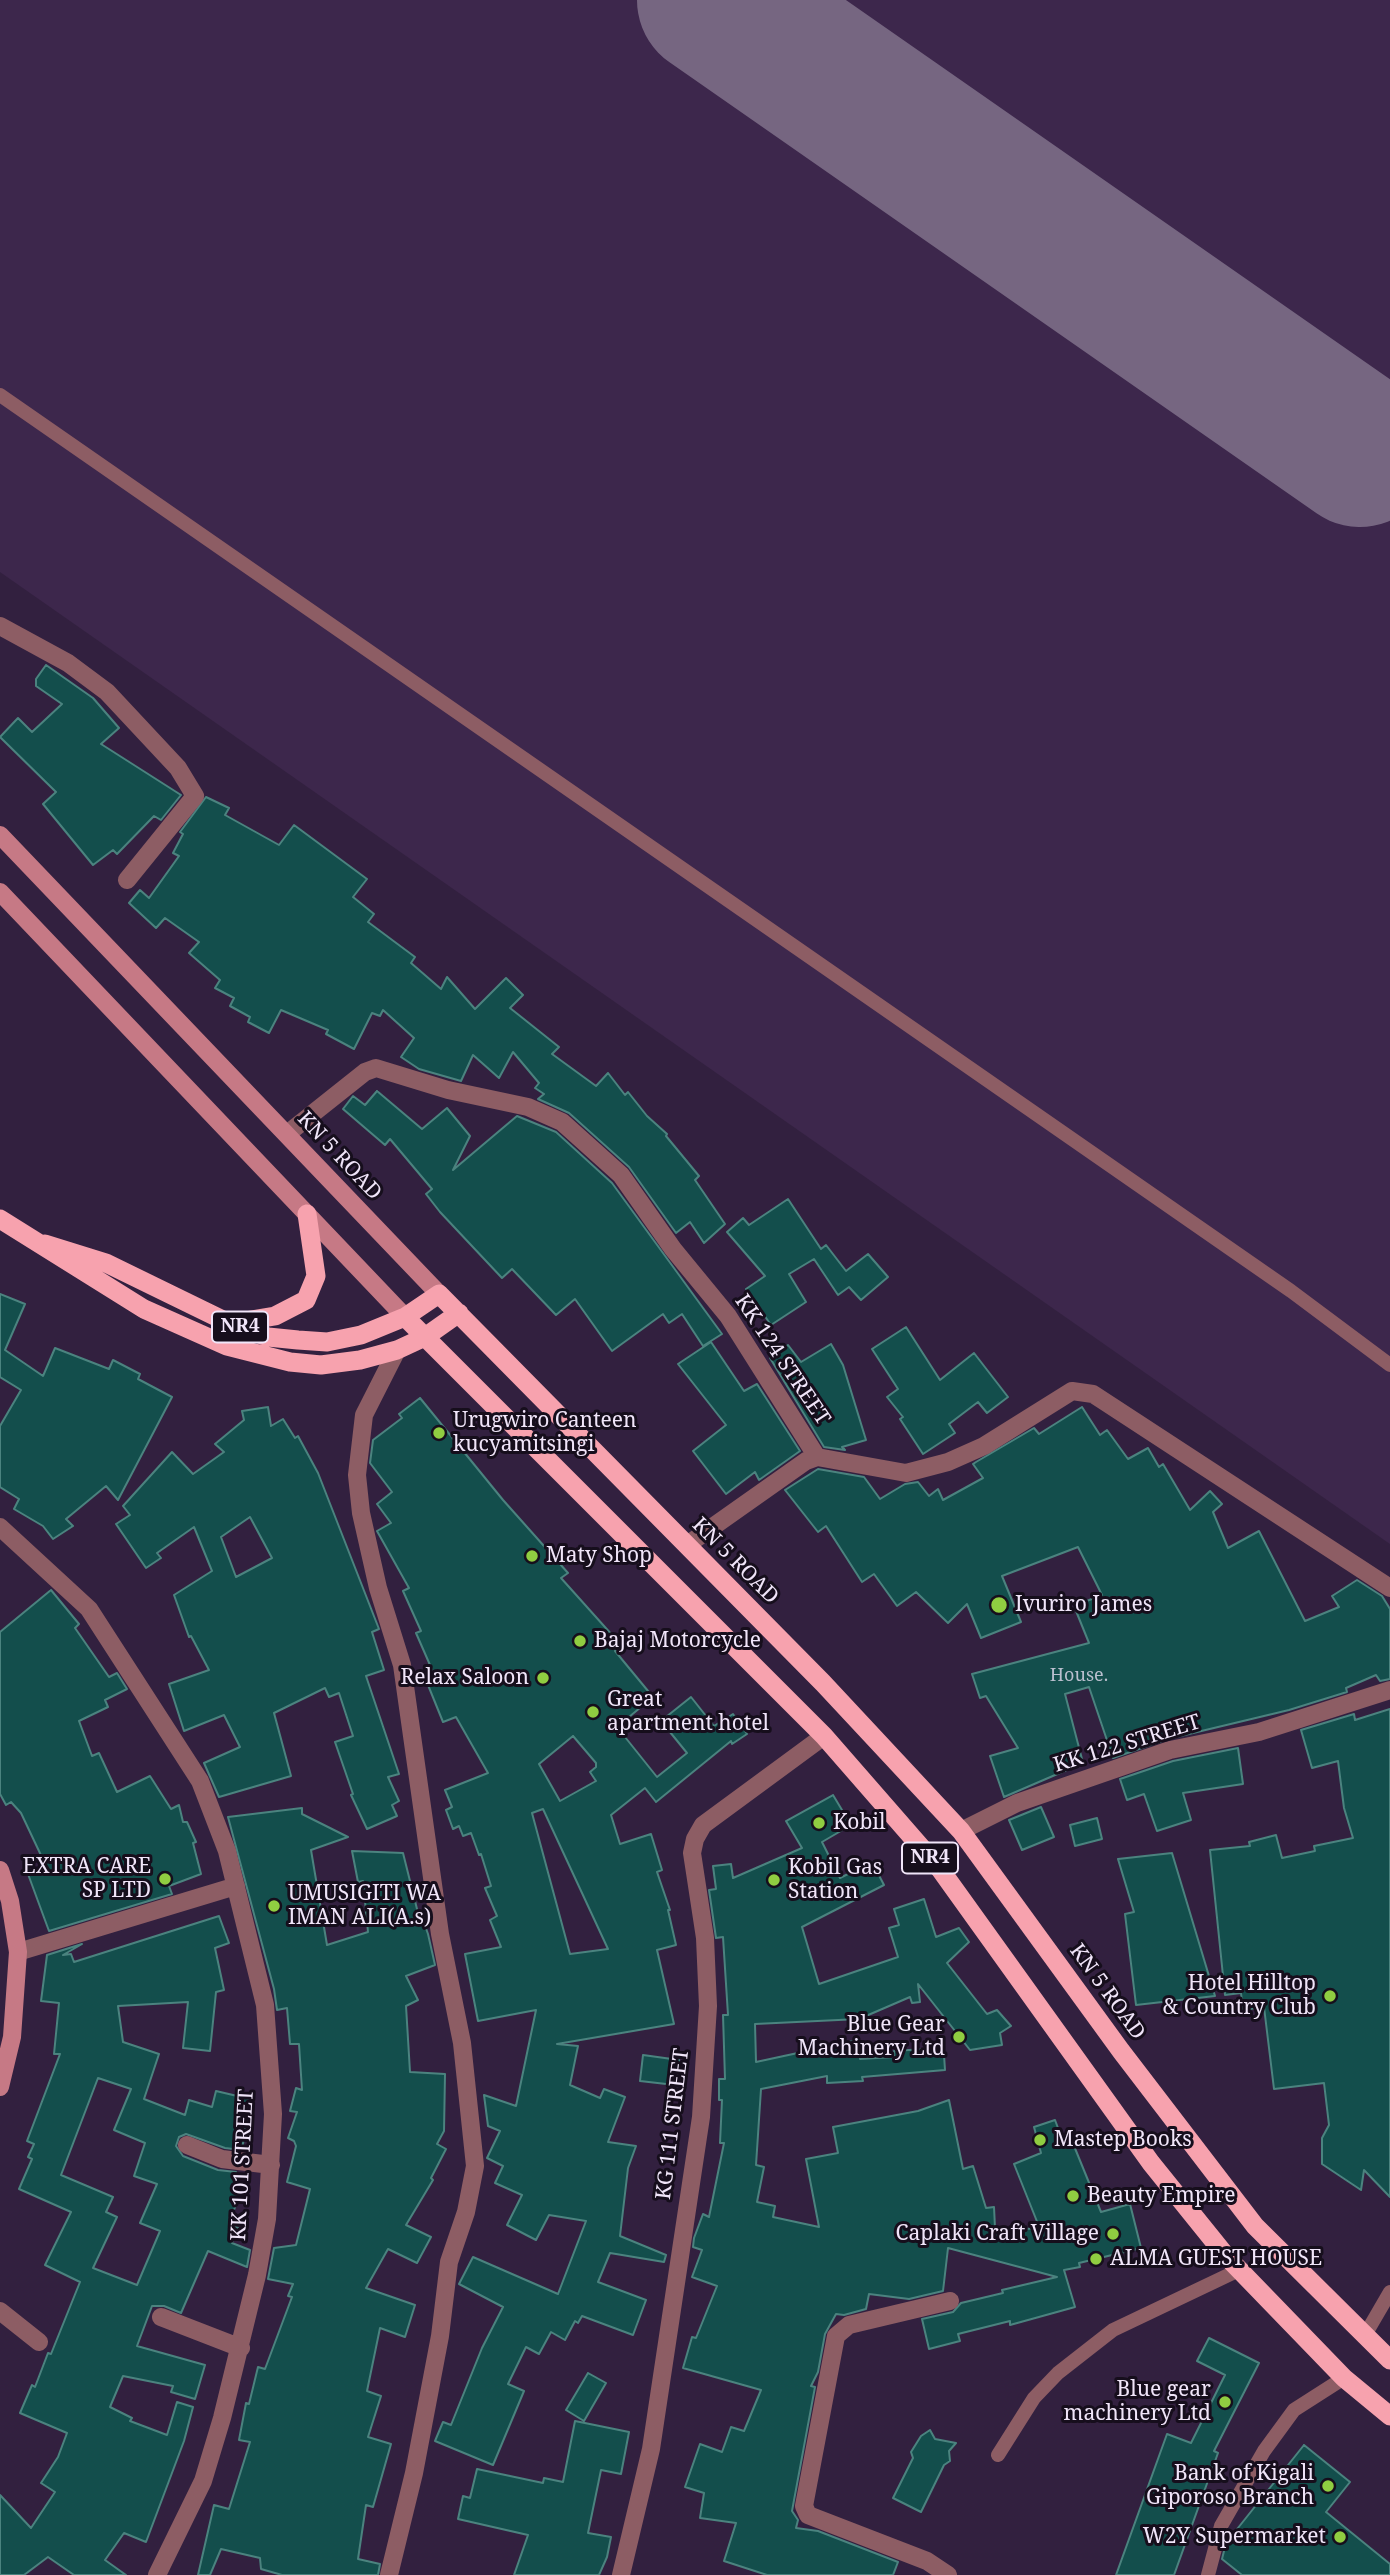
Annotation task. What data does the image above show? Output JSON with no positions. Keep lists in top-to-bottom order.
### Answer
{
  "streets": {
    "highway": ["KN 5 ROAD", "NR4"],
    "street": [
      "KK 124 STREET",
      "KK 122 STREET",
      "KG 111 STREET",
      "KK 101 STREET"
    ]
  },
  "crossings": [
    ["KN 5 ROAD", "NR4"],
    ["KN 5 ROAD", "KK 124 STREET"],
    ["KN 5 ROAD", "KK 122 STREET"],
    ["NR4", "KG 111 STREET"]
  ],
  "places": [
    "Urugwiro Canteen kucyamitsingi",
    "Maty Shop",
    "Ivuriro James",
    "Bajaj Motorcycle",
    "Relax Saloon",
    "Great apartment hotel",
    "Kobil",
    "EXTRA CARE SP LTD",
    "Kobil Gas Station",
    "UMUSIGITI WA IMAN ALI(A.s)",
    "Hotel Hilltop & Country Club",
    "Blue Gear Machinery Ltd",
    "Mastep Books",
    "Beauty Empire",
    "Caplaki Craft Village",
    "ALMA GUEST HOUSE",
    "Blue gear machinery Ltd",
    "Bank of Kigali Giporoso Branch",
    "W2Y Supermarket"
  ],
  "house_numbers": ["House."]
}
